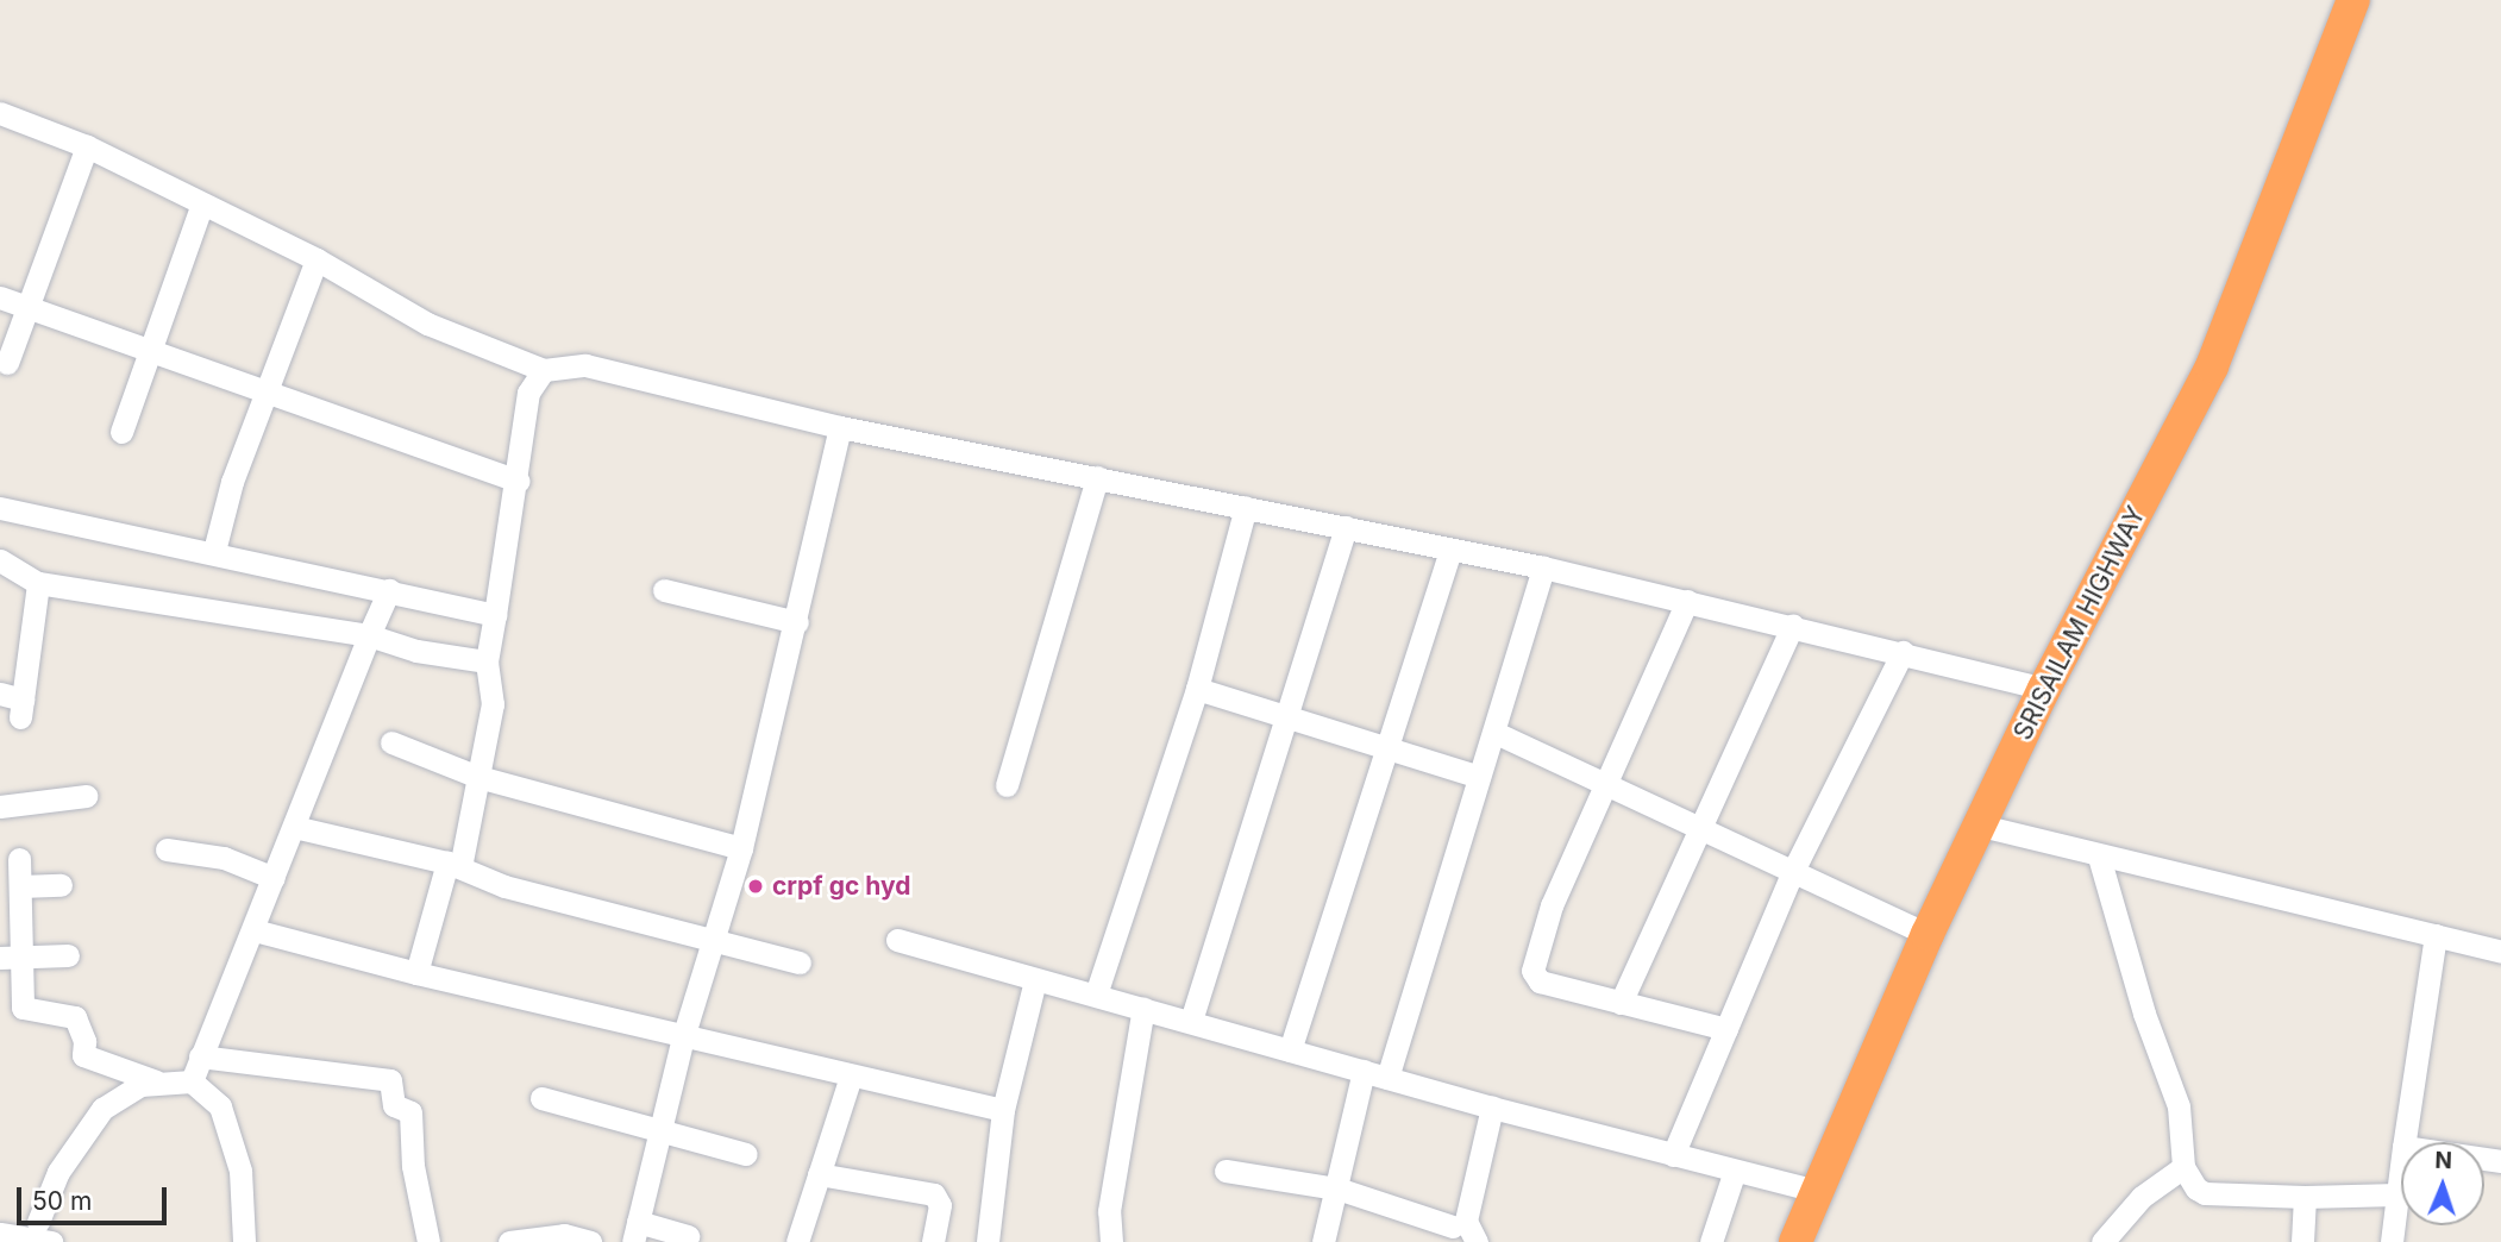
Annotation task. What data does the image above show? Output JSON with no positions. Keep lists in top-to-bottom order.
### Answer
{
  "streets": {
    "highway": ["SRISAILAM HIGHWAY"]
  },
  "places": ["crpf gc hyd"],
  "scale_bar": "50 m",
  "north": "top"
}
